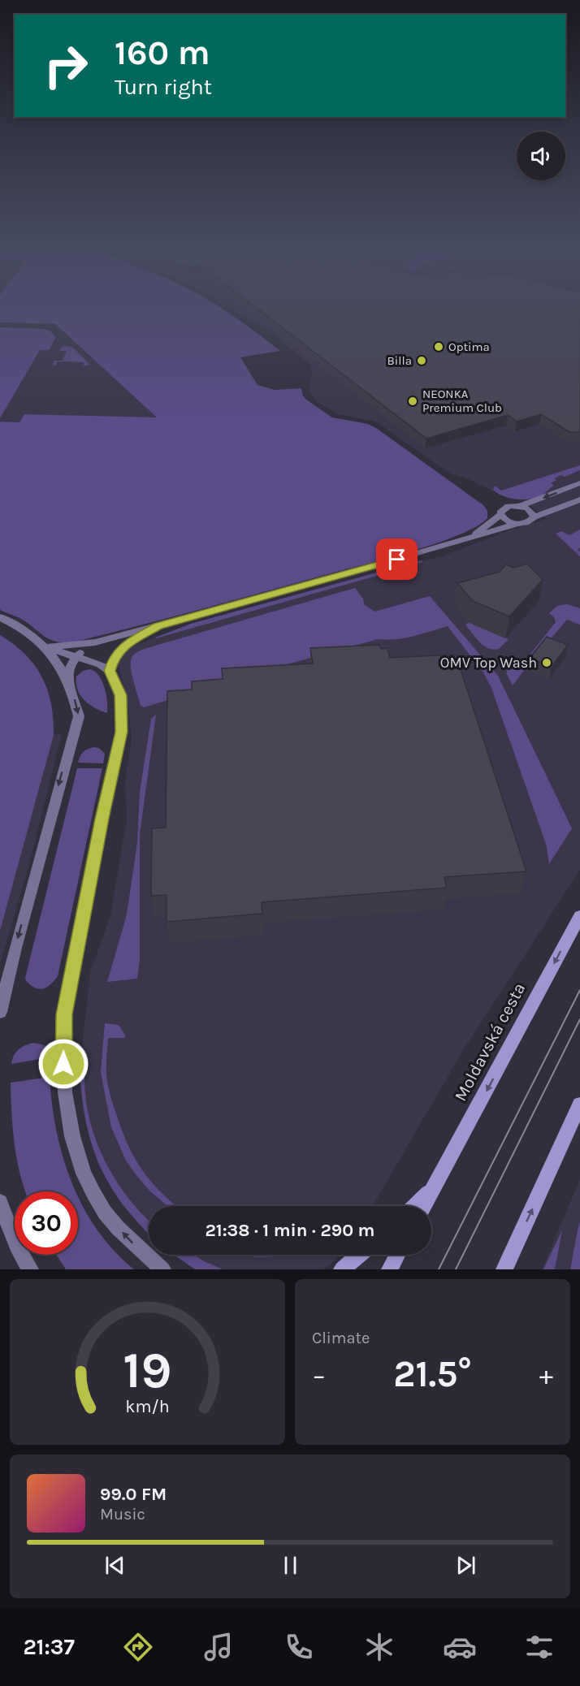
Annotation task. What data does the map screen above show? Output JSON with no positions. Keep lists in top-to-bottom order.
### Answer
{
  "streets": {
    "street": ["Moldavská cesta"]
  },
  "one_way": ["Moldavská cesta"],
  "places": [
    "Optima",
    "Billa",
    "NEONKA Premium Club",
    "OMV Top Wash"
  ],
  "page": {
    "turn": ["160 m", "Turn right"],
    "limit": "30",
    "trip": "21:38 · 1 min · 290 m",
    "tile": "Climate",
    "heat": ["−", "21.5°", "+"],
    "song": ["99.0 FM", "Music"],
    "tabs": "21:37",
    "gauge": ["19", "km/h"]
  }
}
